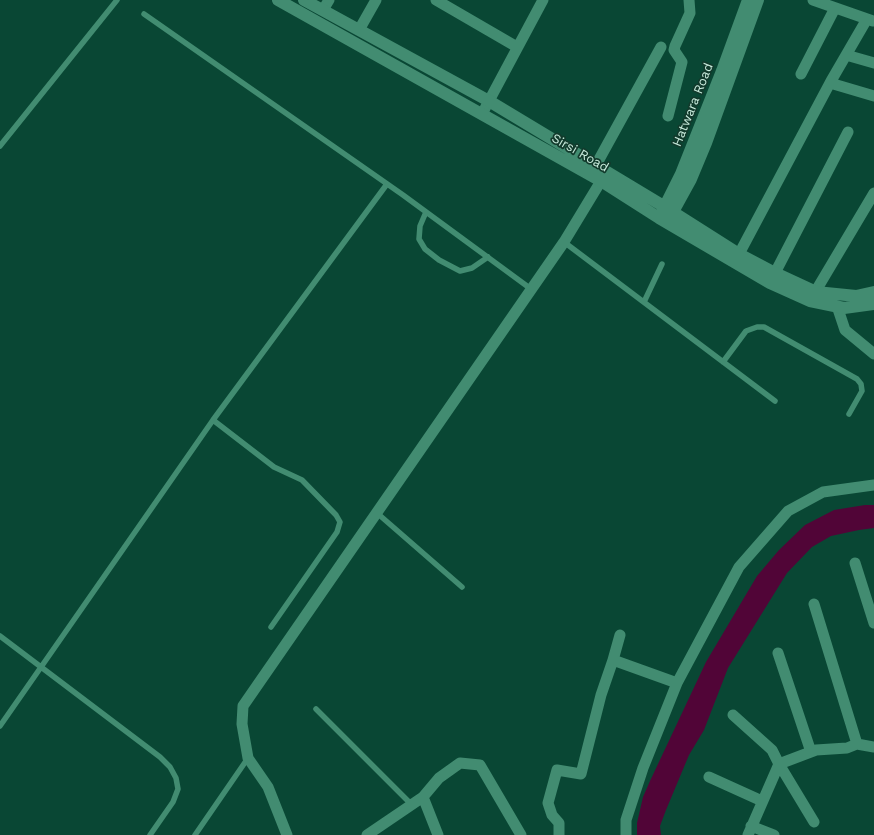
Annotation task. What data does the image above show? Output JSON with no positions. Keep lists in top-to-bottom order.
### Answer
{
  "streets": {
    "street": ["Hatwara Road", "Sirsi Road"]
  },
  "crossings": [
    ["Hatwara Road", "Sirsi Road"]
  ]
}
